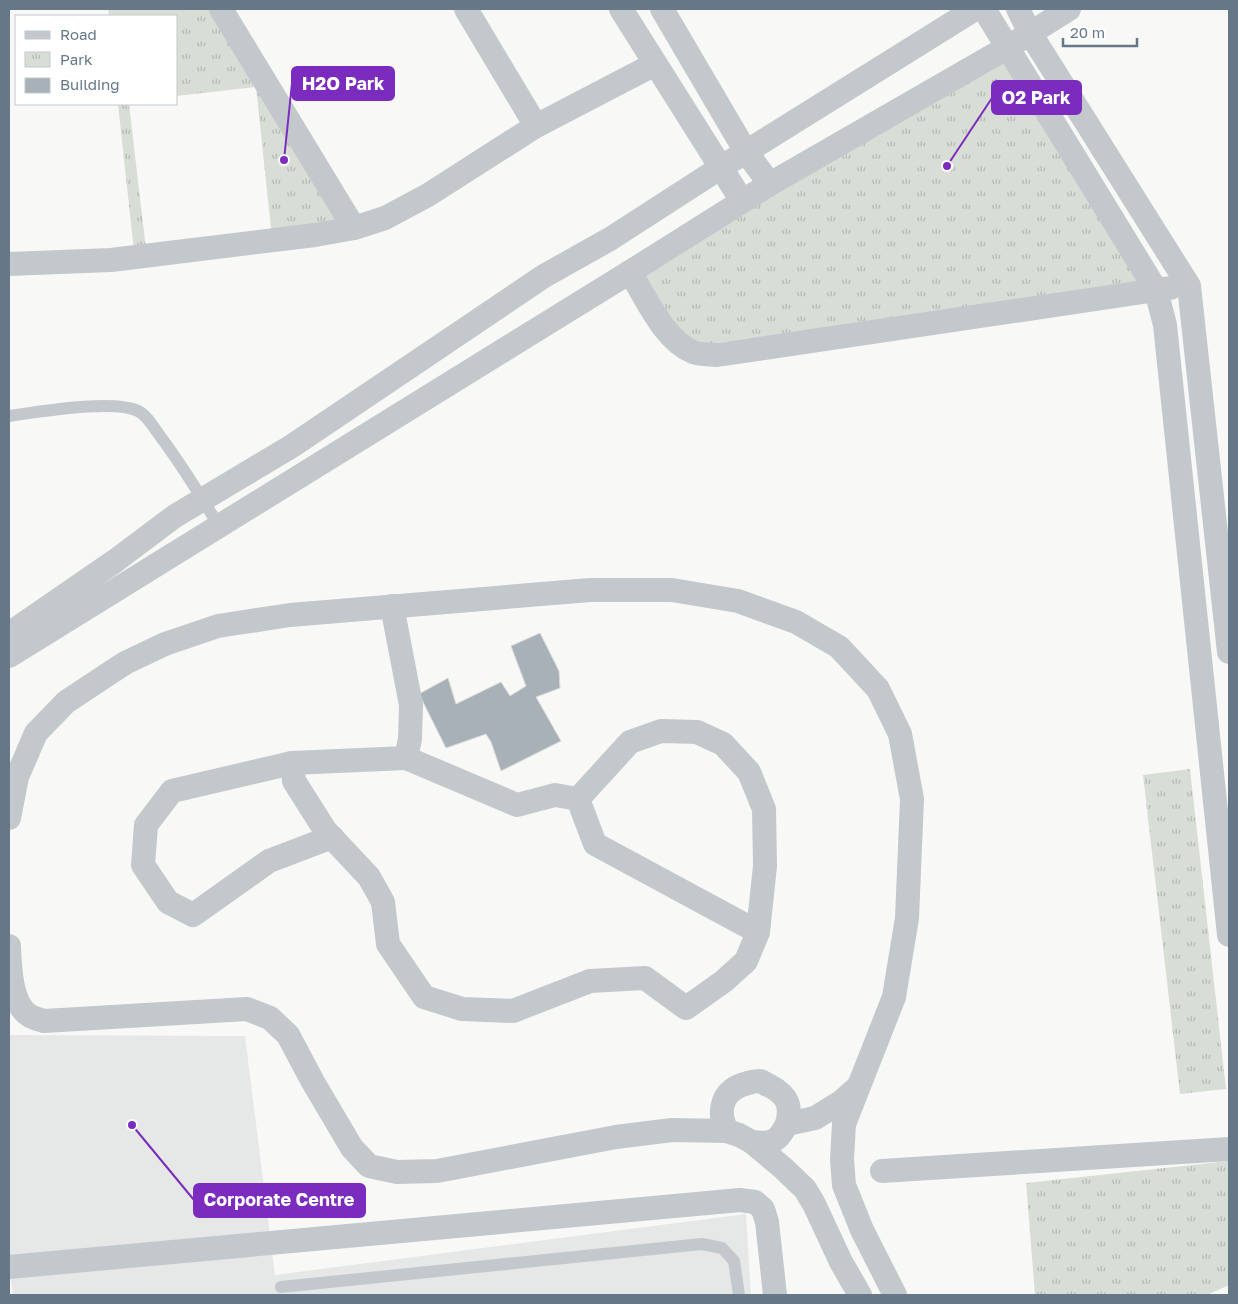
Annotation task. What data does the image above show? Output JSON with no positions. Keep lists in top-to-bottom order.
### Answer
{
  "places": ["H2O Park", "O2 Park", "Corporate Centre"],
  "legend": ["Road", "Park", "Building"],
  "scale_bar": "20 m"
}
